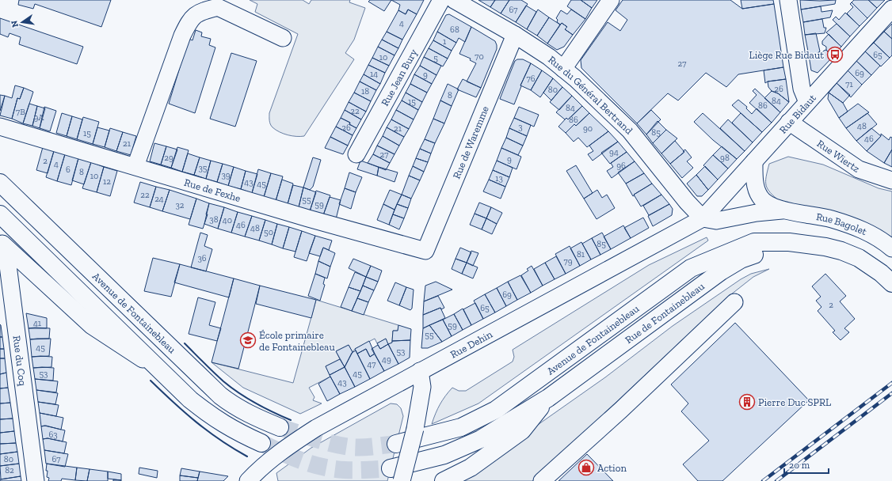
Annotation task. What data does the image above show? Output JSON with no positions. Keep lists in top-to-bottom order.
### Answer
{
  "streets": {
    "main road": ["Rue de Fontainebleau", "Avenue de Fontainebleau"],
    "street": [
      "Rue Jean Bury",
      "Rue du Général Bertrand",
      "Rue Bidaut",
      "Rue de Waremme",
      "Rue Wiertz",
      "Rue de Fexhe",
      "Rue Bagolet",
      "Rue Dehin",
      "Rue du Coq"
    ]
  },
  "crossings": [
    ["Rue du Général Bertrand", "Rue Bidaut"],
    ["Rue du Général Bertrand", "Rue de Waremme"],
    ["Rue du Général Bertrand", "Rue Bagolet"],
    ["Rue du Général Bertrand", "Rue Dehin"],
    ["Rue Bidaut", "Rue Wiertz"],
    ["Rue Bidaut", "Rue Bagolet"],
    ["Rue Bidaut", "Rue Dehin"],
    ["Rue de Waremme", "Rue de Fexhe"],
    ["Rue Bagolet", "Rue Dehin"],
    ["Rue de Fontainebleau", "Avenue de Fontainebleau"]
  ],
  "places": {
    "bus stop": ["Liège Rue Bidaut"],
    "school or university": ["École primaire de Fontainebleau"],
    "building": ["Pierre Duc SPRL"],
    "shop": ["Action"]
  },
  "house_numbers": [
    "67",
    "4",
    "68",
    "1",
    "65",
    "70",
    "10",
    "5",
    "27",
    "69",
    "14",
    "9",
    "76",
    "71",
    "26",
    "80",
    "18",
    "8",
    "84",
    "15",
    "86",
    "84",
    "22",
    "7B",
    "9A",
    "86",
    "48",
    "3",
    "26",
    "21",
    "90",
    "85",
    "15",
    "46",
    "21",
    "94",
    "27",
    "29",
    "98",
    "9",
    "2",
    "4",
    "96",
    "35",
    "6",
    "8",
    "39",
    "10",
    "13",
    "12",
    "43",
    "45",
    "22",
    "24",
    "55",
    "59",
    "32",
    "38",
    "40",
    "46",
    "48",
    "50",
    "85",
    "81",
    "36",
    "79",
    "69",
    "2",
    "65",
    "41",
    "59",
    "55",
    "45",
    "53",
    "49",
    "47",
    "53",
    "45",
    "43",
    "63",
    "80",
    "67",
    "82"
  ],
  "scale_bar": "20 m",
  "north": "left"
}
